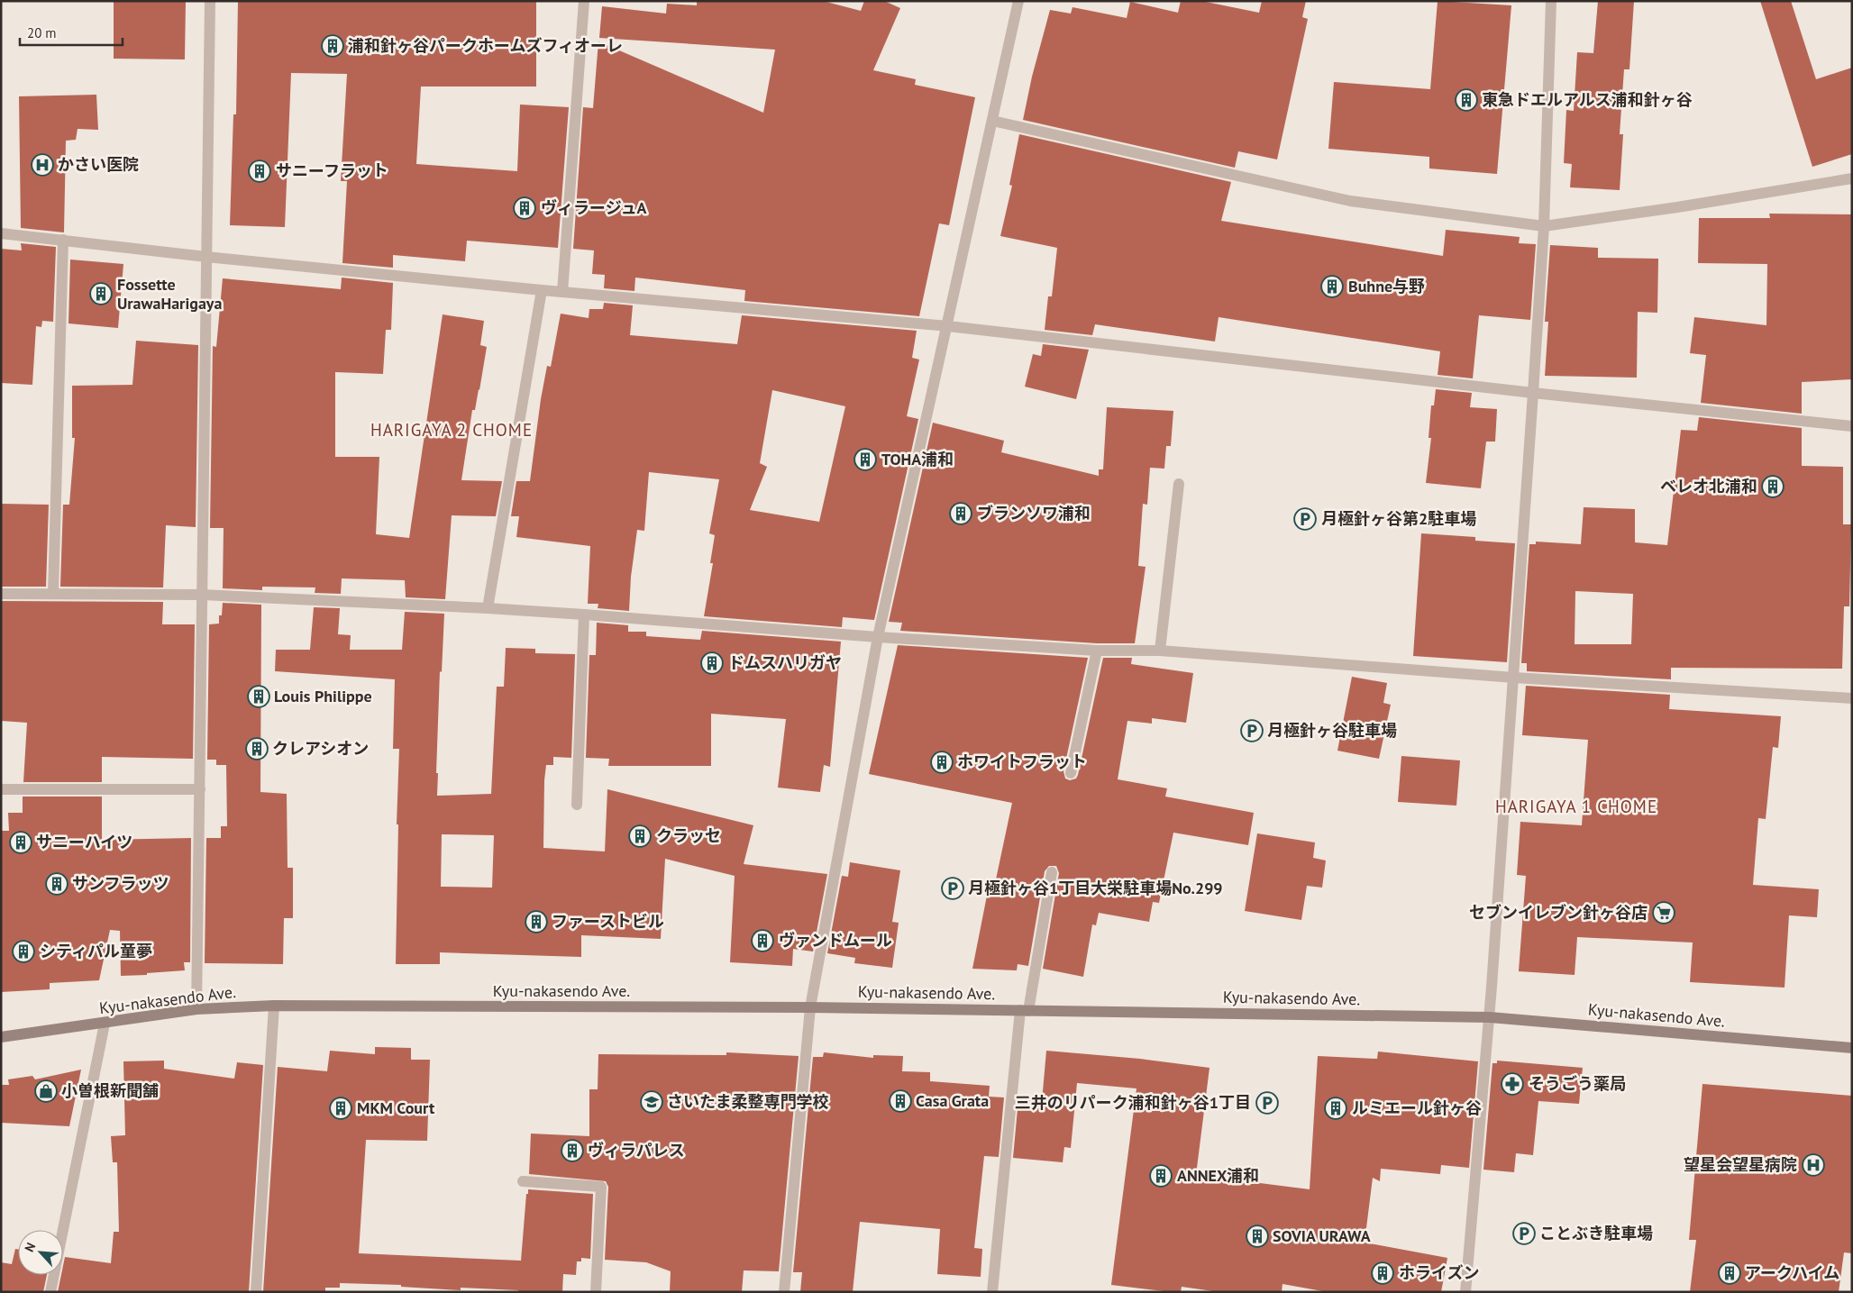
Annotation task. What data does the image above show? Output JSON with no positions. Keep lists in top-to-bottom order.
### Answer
{
  "streets": {
    "main road": ["Kyu-nakasendo Ave."]
  },
  "districts": ["HARIGAYA 2 CHOME", "HARIGAYA 1 CHOME"],
  "places": {
    "building": [
      "浦和針ヶ谷パークホームズフィオーレ",
      "東急ドエルアルス浦和針ヶ谷",
      "サニーフラット",
      "ヴィラージュA",
      "Buhne与野",
      "Fossette UrawaHarigaya",
      "TOHA浦和",
      "ベレオ北浦和",
      "ブランソワ浦和",
      "ドムスハリガヤ",
      "Louis Philippe",
      "クレアシオン",
      "ホワイトフラット",
      "クラッセ",
      "サニーハイツ",
      "サンフラッツ",
      "ファーストビル",
      "ヴァンドムール",
      "シティパル童夢",
      "Casa Grata",
      "MKM Court",
      "ルミエール針ヶ谷",
      "ヴィラパレス",
      "ANNEX浦和",
      "SOVIA URAWA",
      "ホライズン",
      "アークハイム"
    ],
    "hospital": ["かさい医院", "望星会望星病院"],
    "parking": [
      "月極針ヶ谷第2駐車場",
      "月極針ヶ谷駐車場",
      "月極針ヶ谷1丁目大栄駐車場No.299",
      "三井のリパーク浦和針ヶ谷1丁目",
      "ことぶき駐車場"
    ],
    "supermarket": ["セブンイレブン針ヶ谷店"],
    "pharmacy": ["そうごう薬局"],
    "shop": ["小曽根新聞舗"],
    "school or university": ["さいたま柔整専門学校"]
  },
  "scale_bar": "20 m",
  "north": "top left"
}
